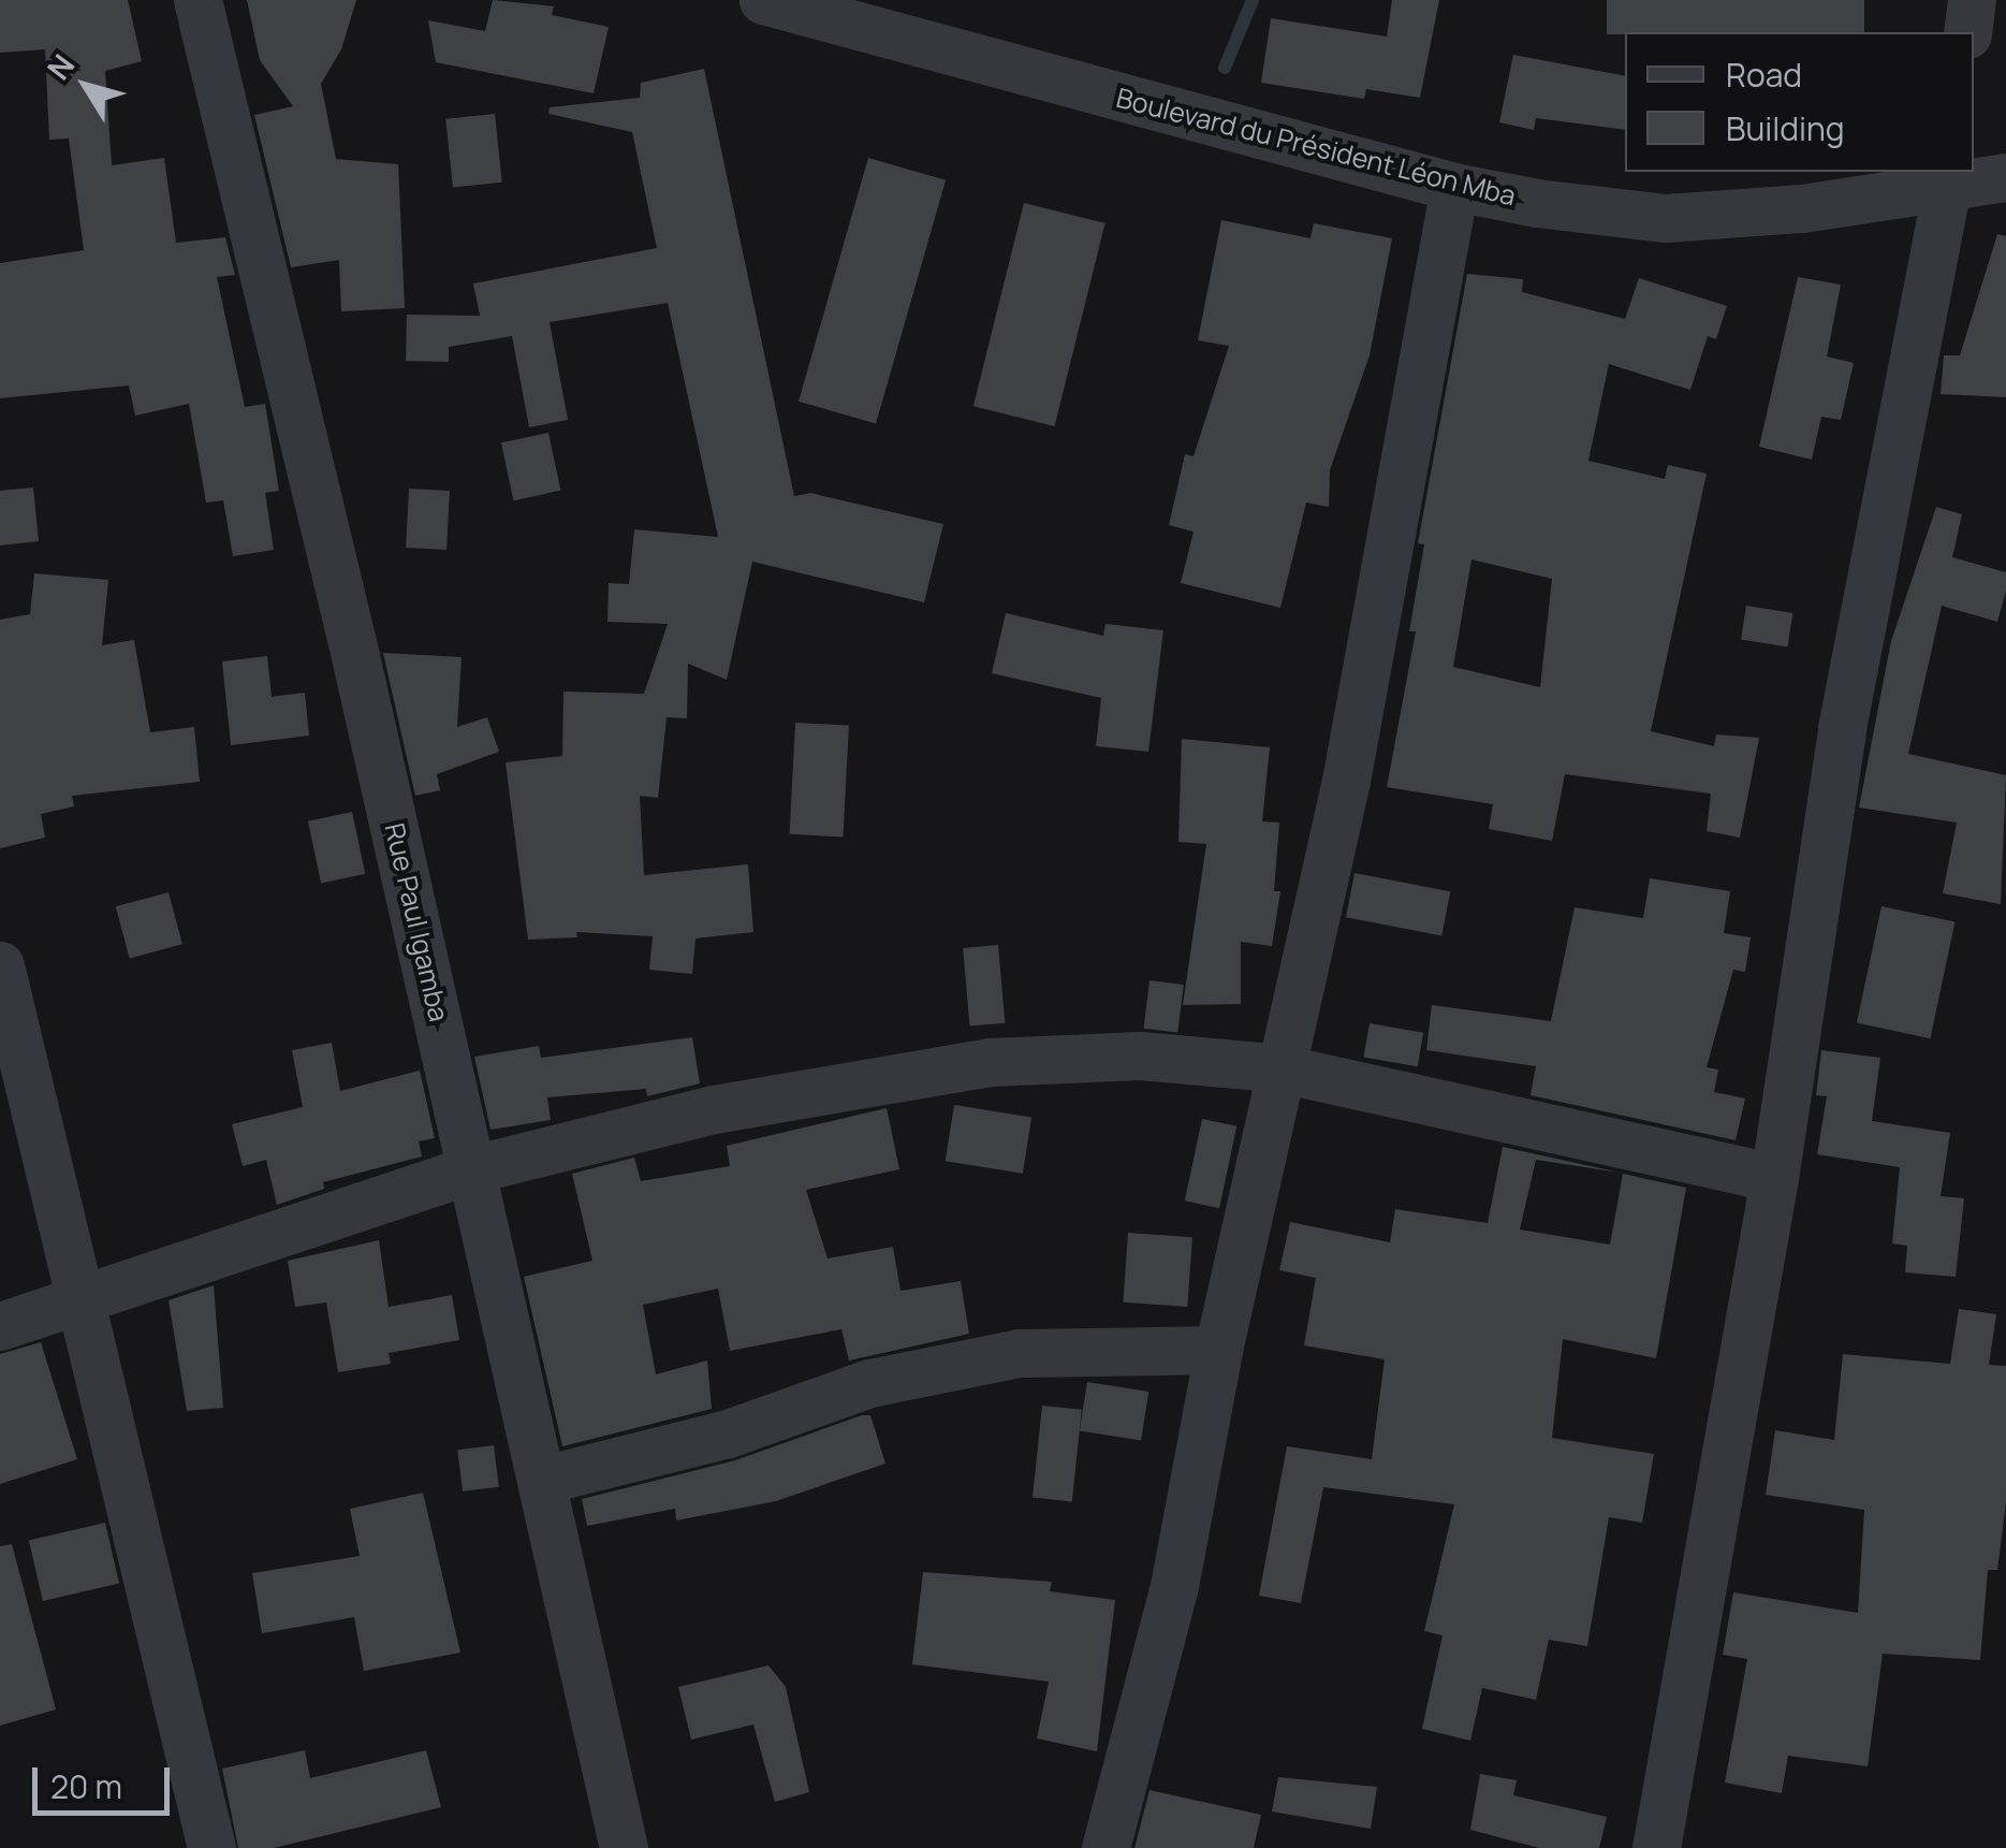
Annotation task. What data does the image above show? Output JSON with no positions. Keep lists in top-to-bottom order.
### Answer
{
  "streets": {
    "street": ["Boulevard du Président Léon Mba", "Rue Paul Igamba"]
  },
  "legend": ["Road", "Building"],
  "scale_bar": "20 m",
  "north": "top left"
}
